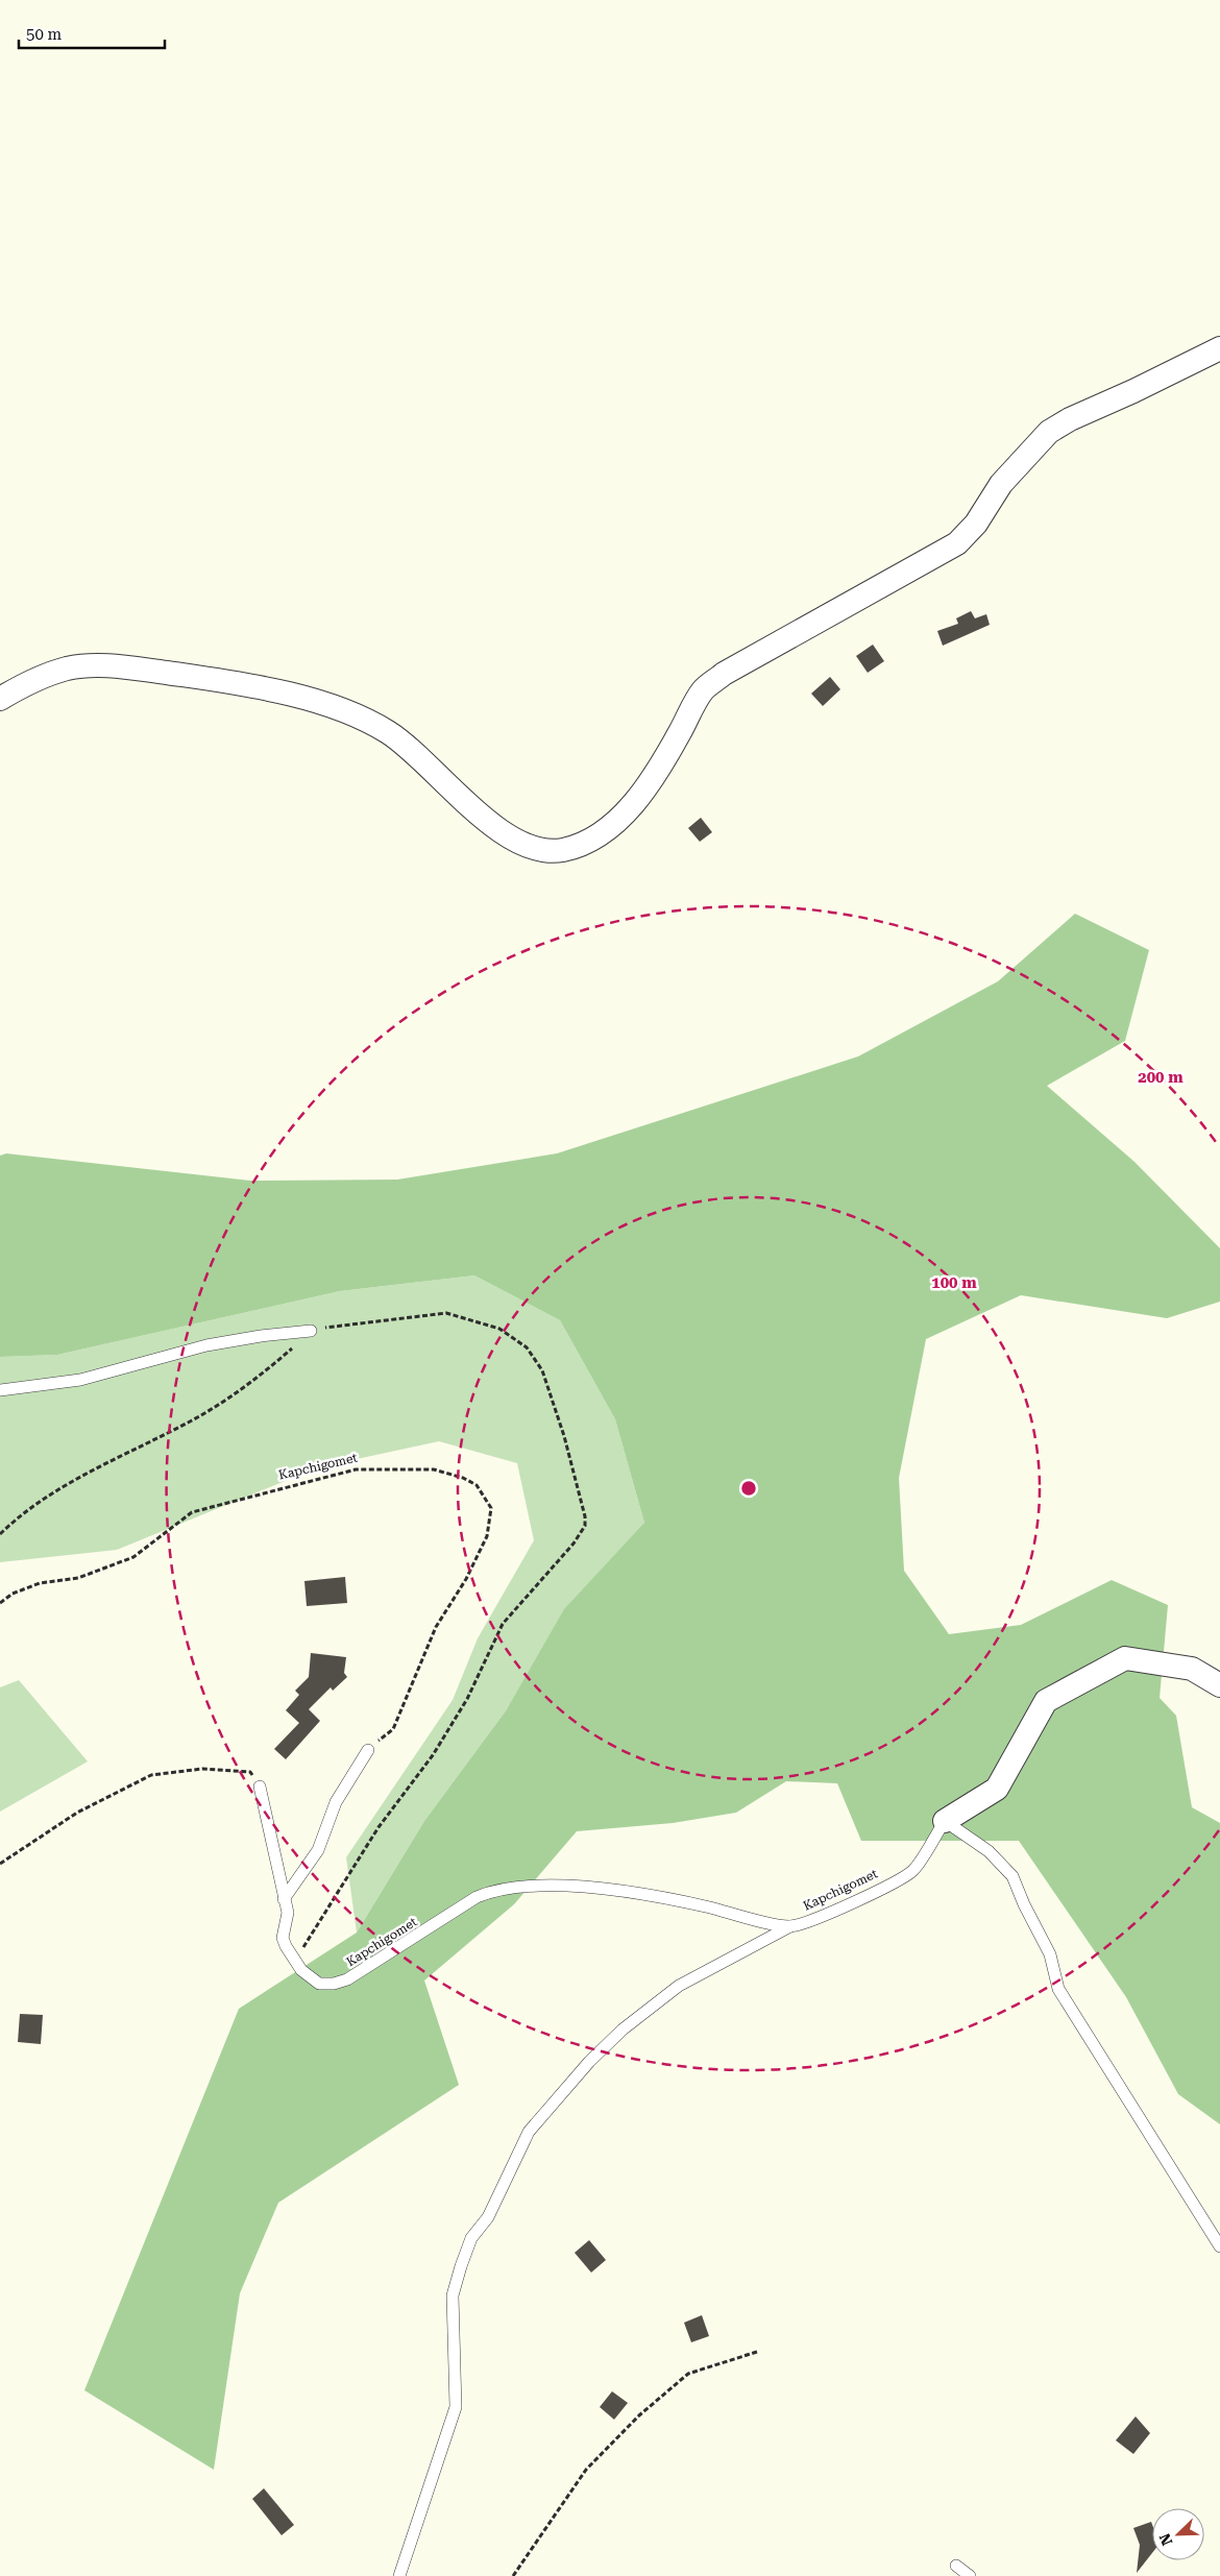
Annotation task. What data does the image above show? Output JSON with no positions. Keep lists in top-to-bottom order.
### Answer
{
  "streets": {
    "lane": ["Kapchigomet"]
  },
  "scale_bar": "50 m",
  "north": "bottom left",
  "rings": ["200 m", "100 m"]
}
